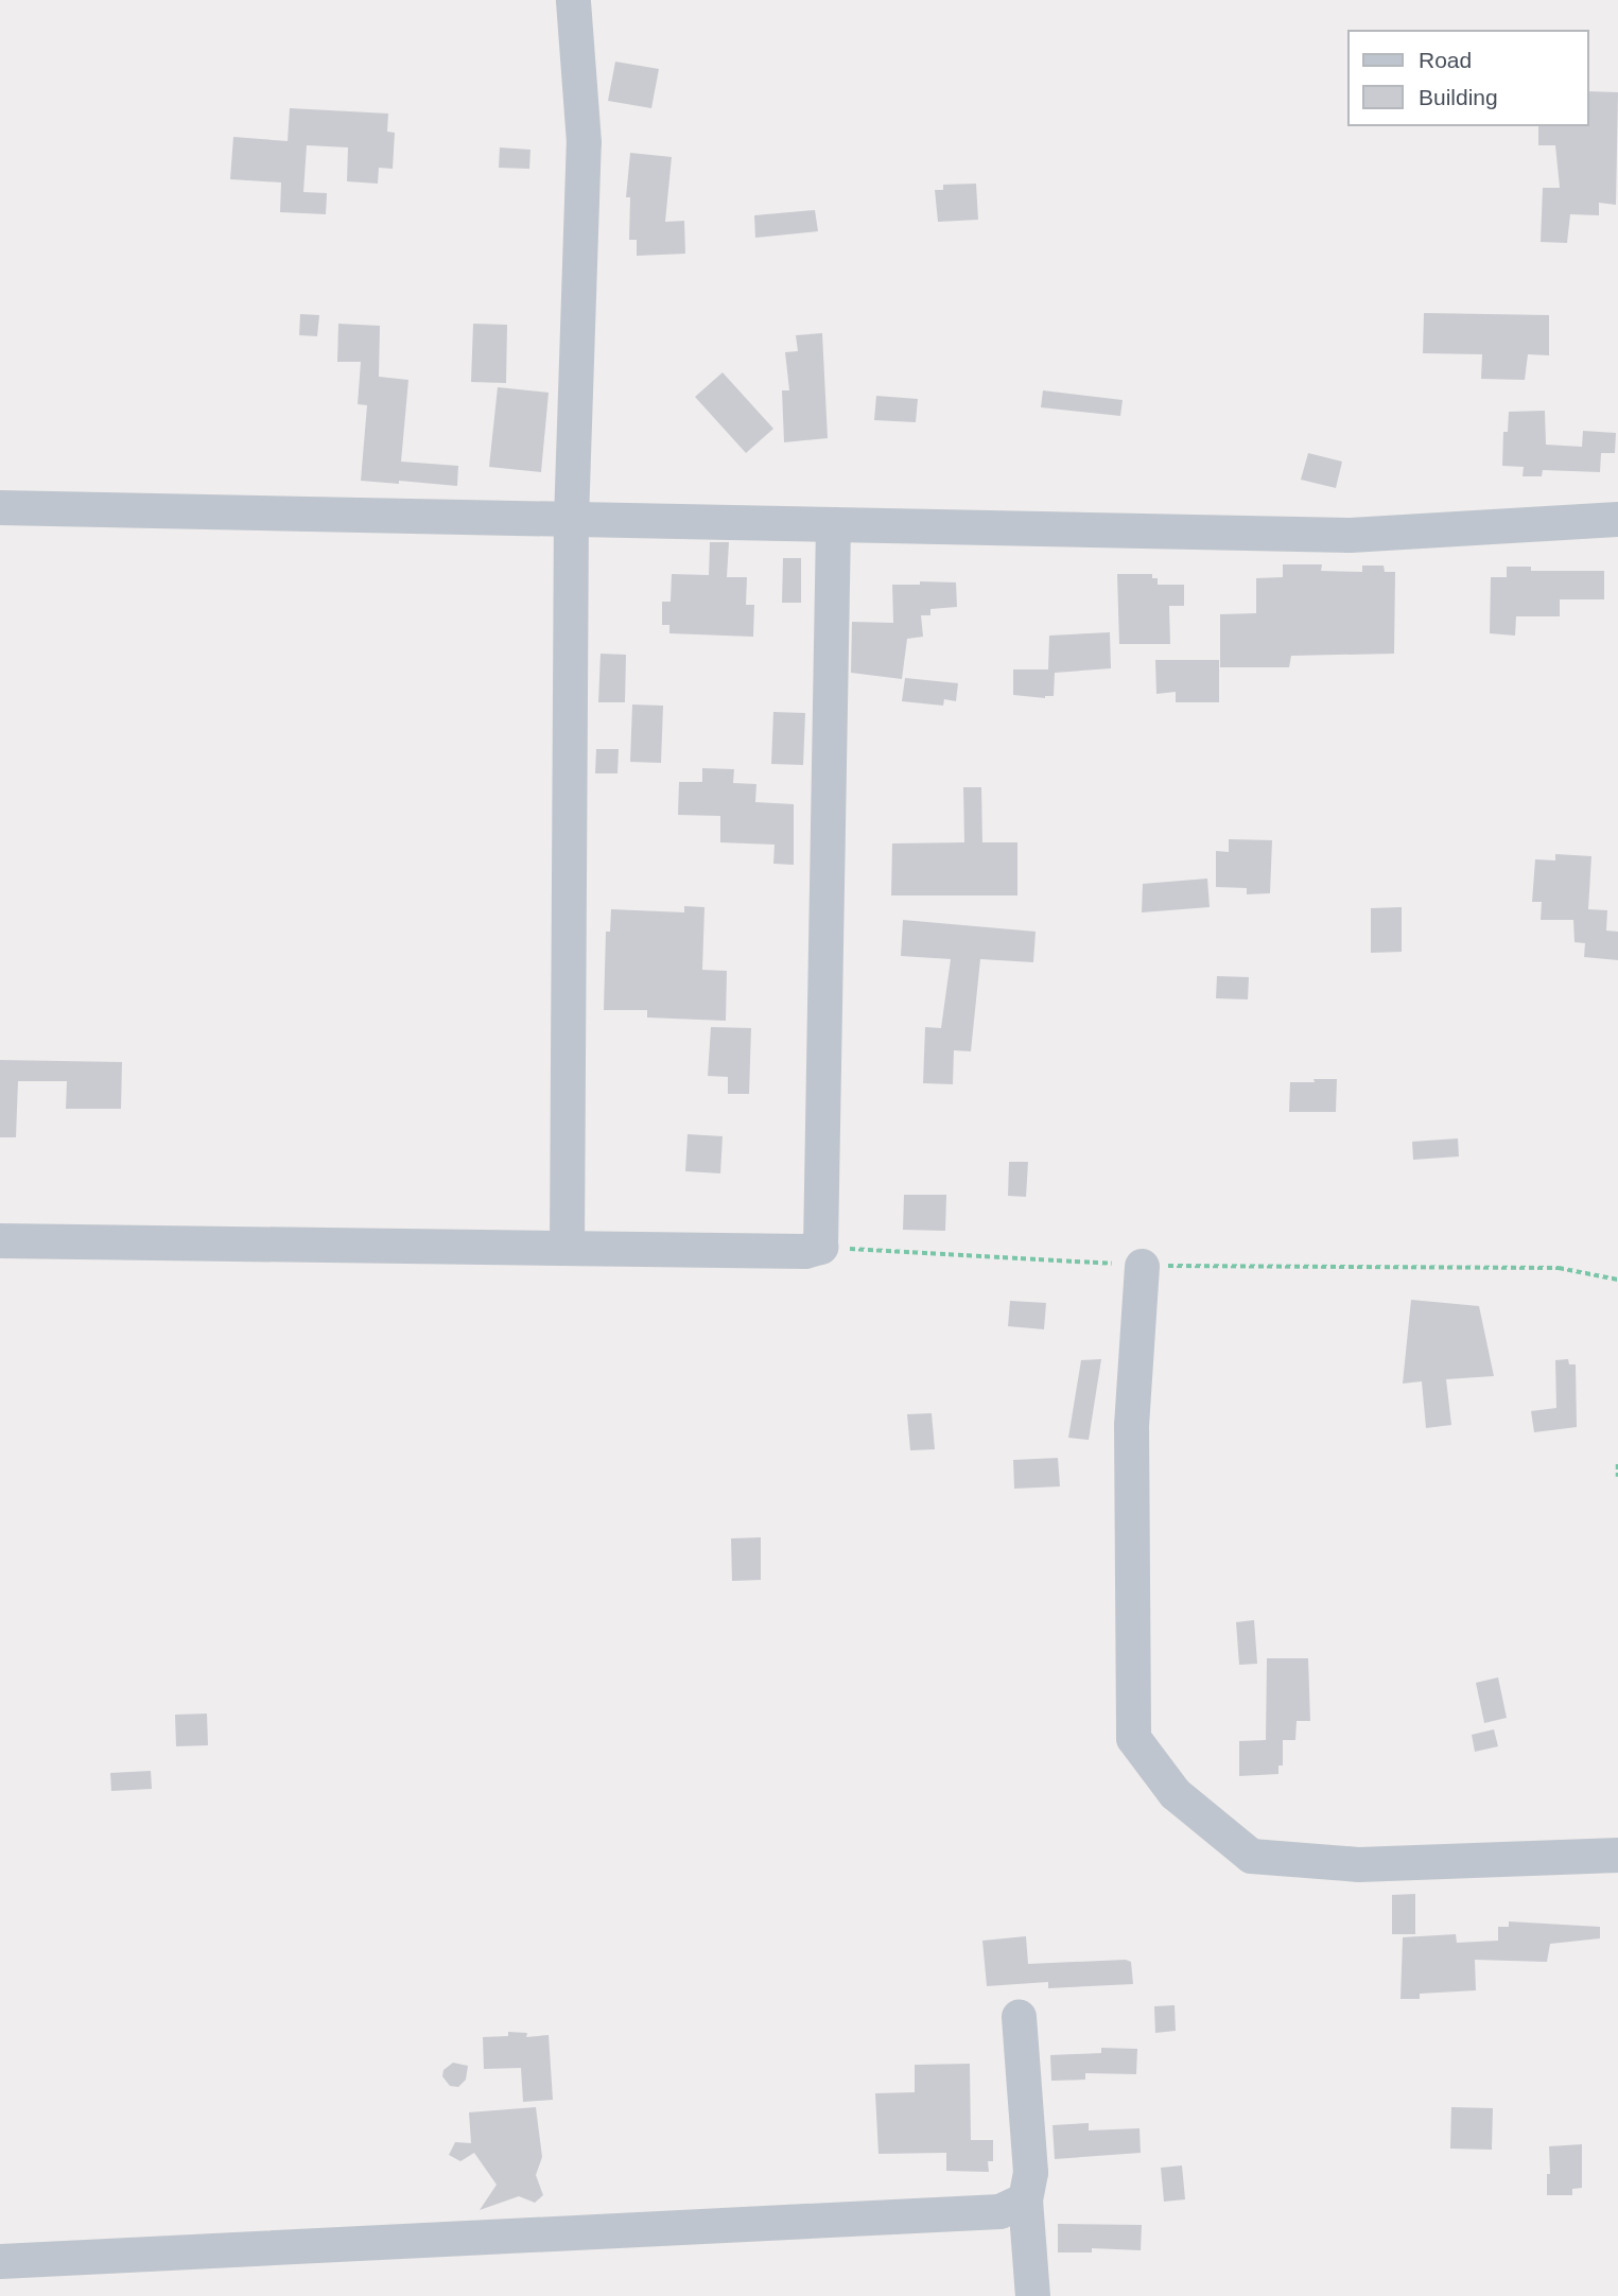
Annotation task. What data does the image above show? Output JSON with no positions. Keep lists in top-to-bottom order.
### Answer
{
  "legend": ["Road", "Building"]
}
